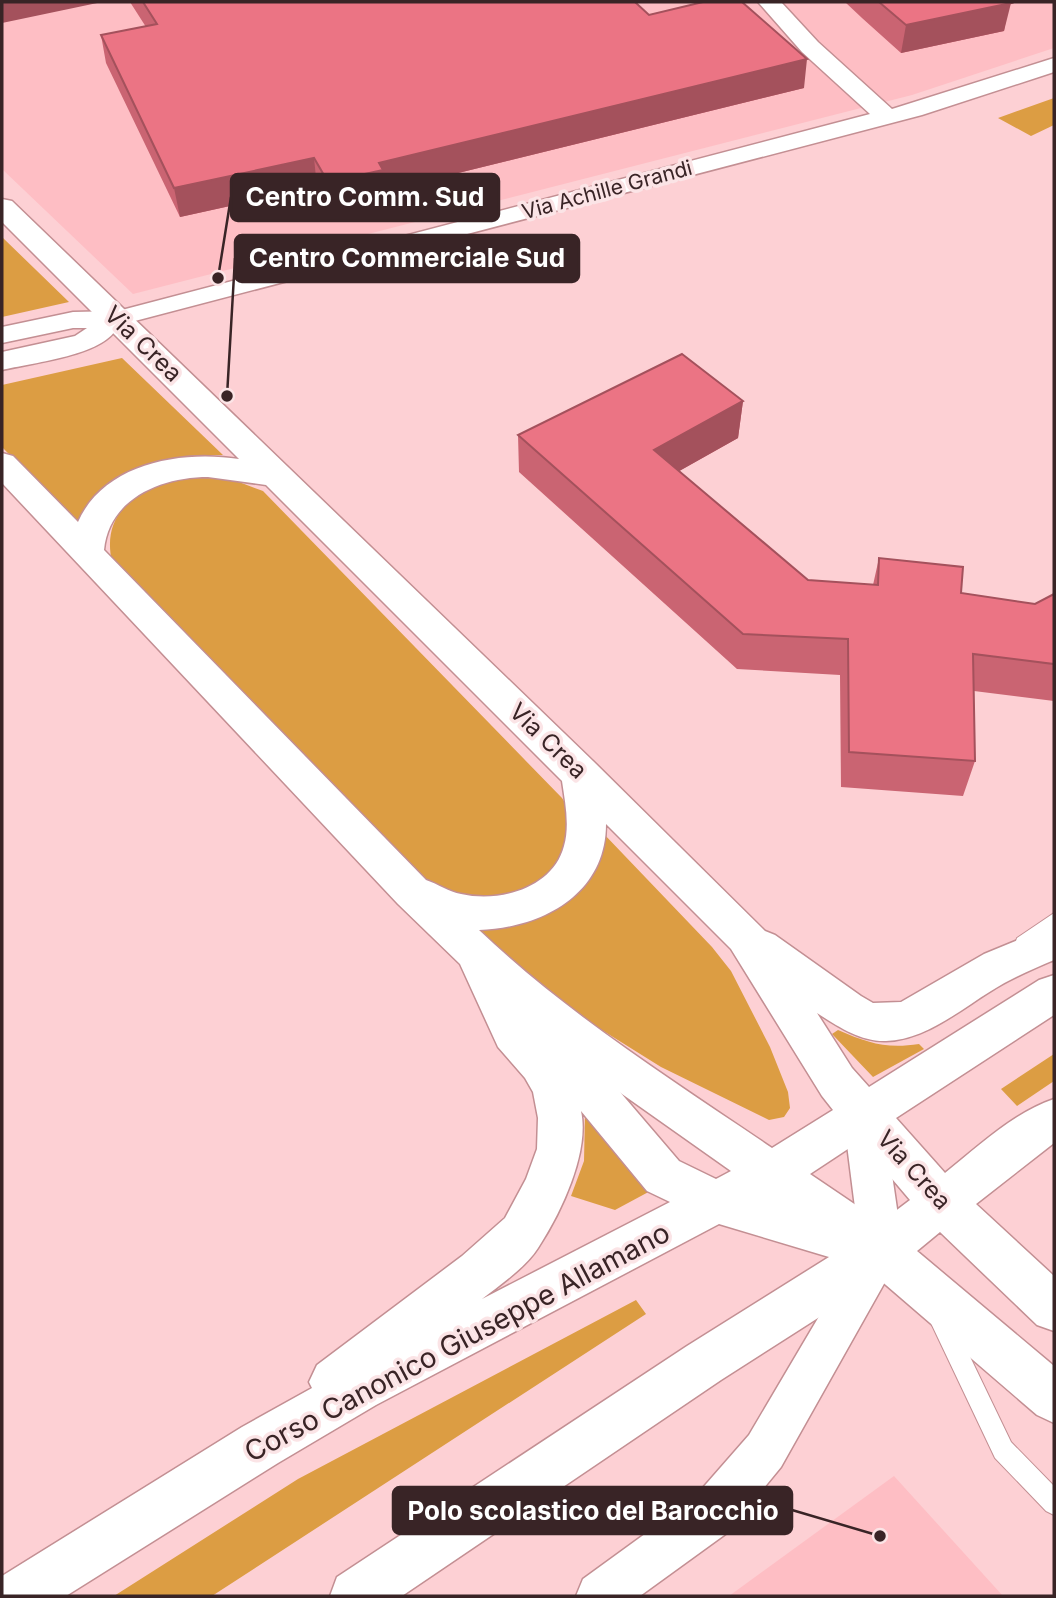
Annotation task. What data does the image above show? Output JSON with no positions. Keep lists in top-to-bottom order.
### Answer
{
  "streets": {
    "street": ["Via Achille Grandi", "Via Crea", "Corso Canonico Giuseppe Allamano"]
  },
  "crossings": [
    ["Via Achille Grandi", "Via Crea"],
    ["Via Crea", "Corso Canonico Giuseppe Allamano"]
  ],
  "places": ["Centro Comm. Sud", "Centro Commerciale Sud", "Polo scolastico del Barocchio"]
}
